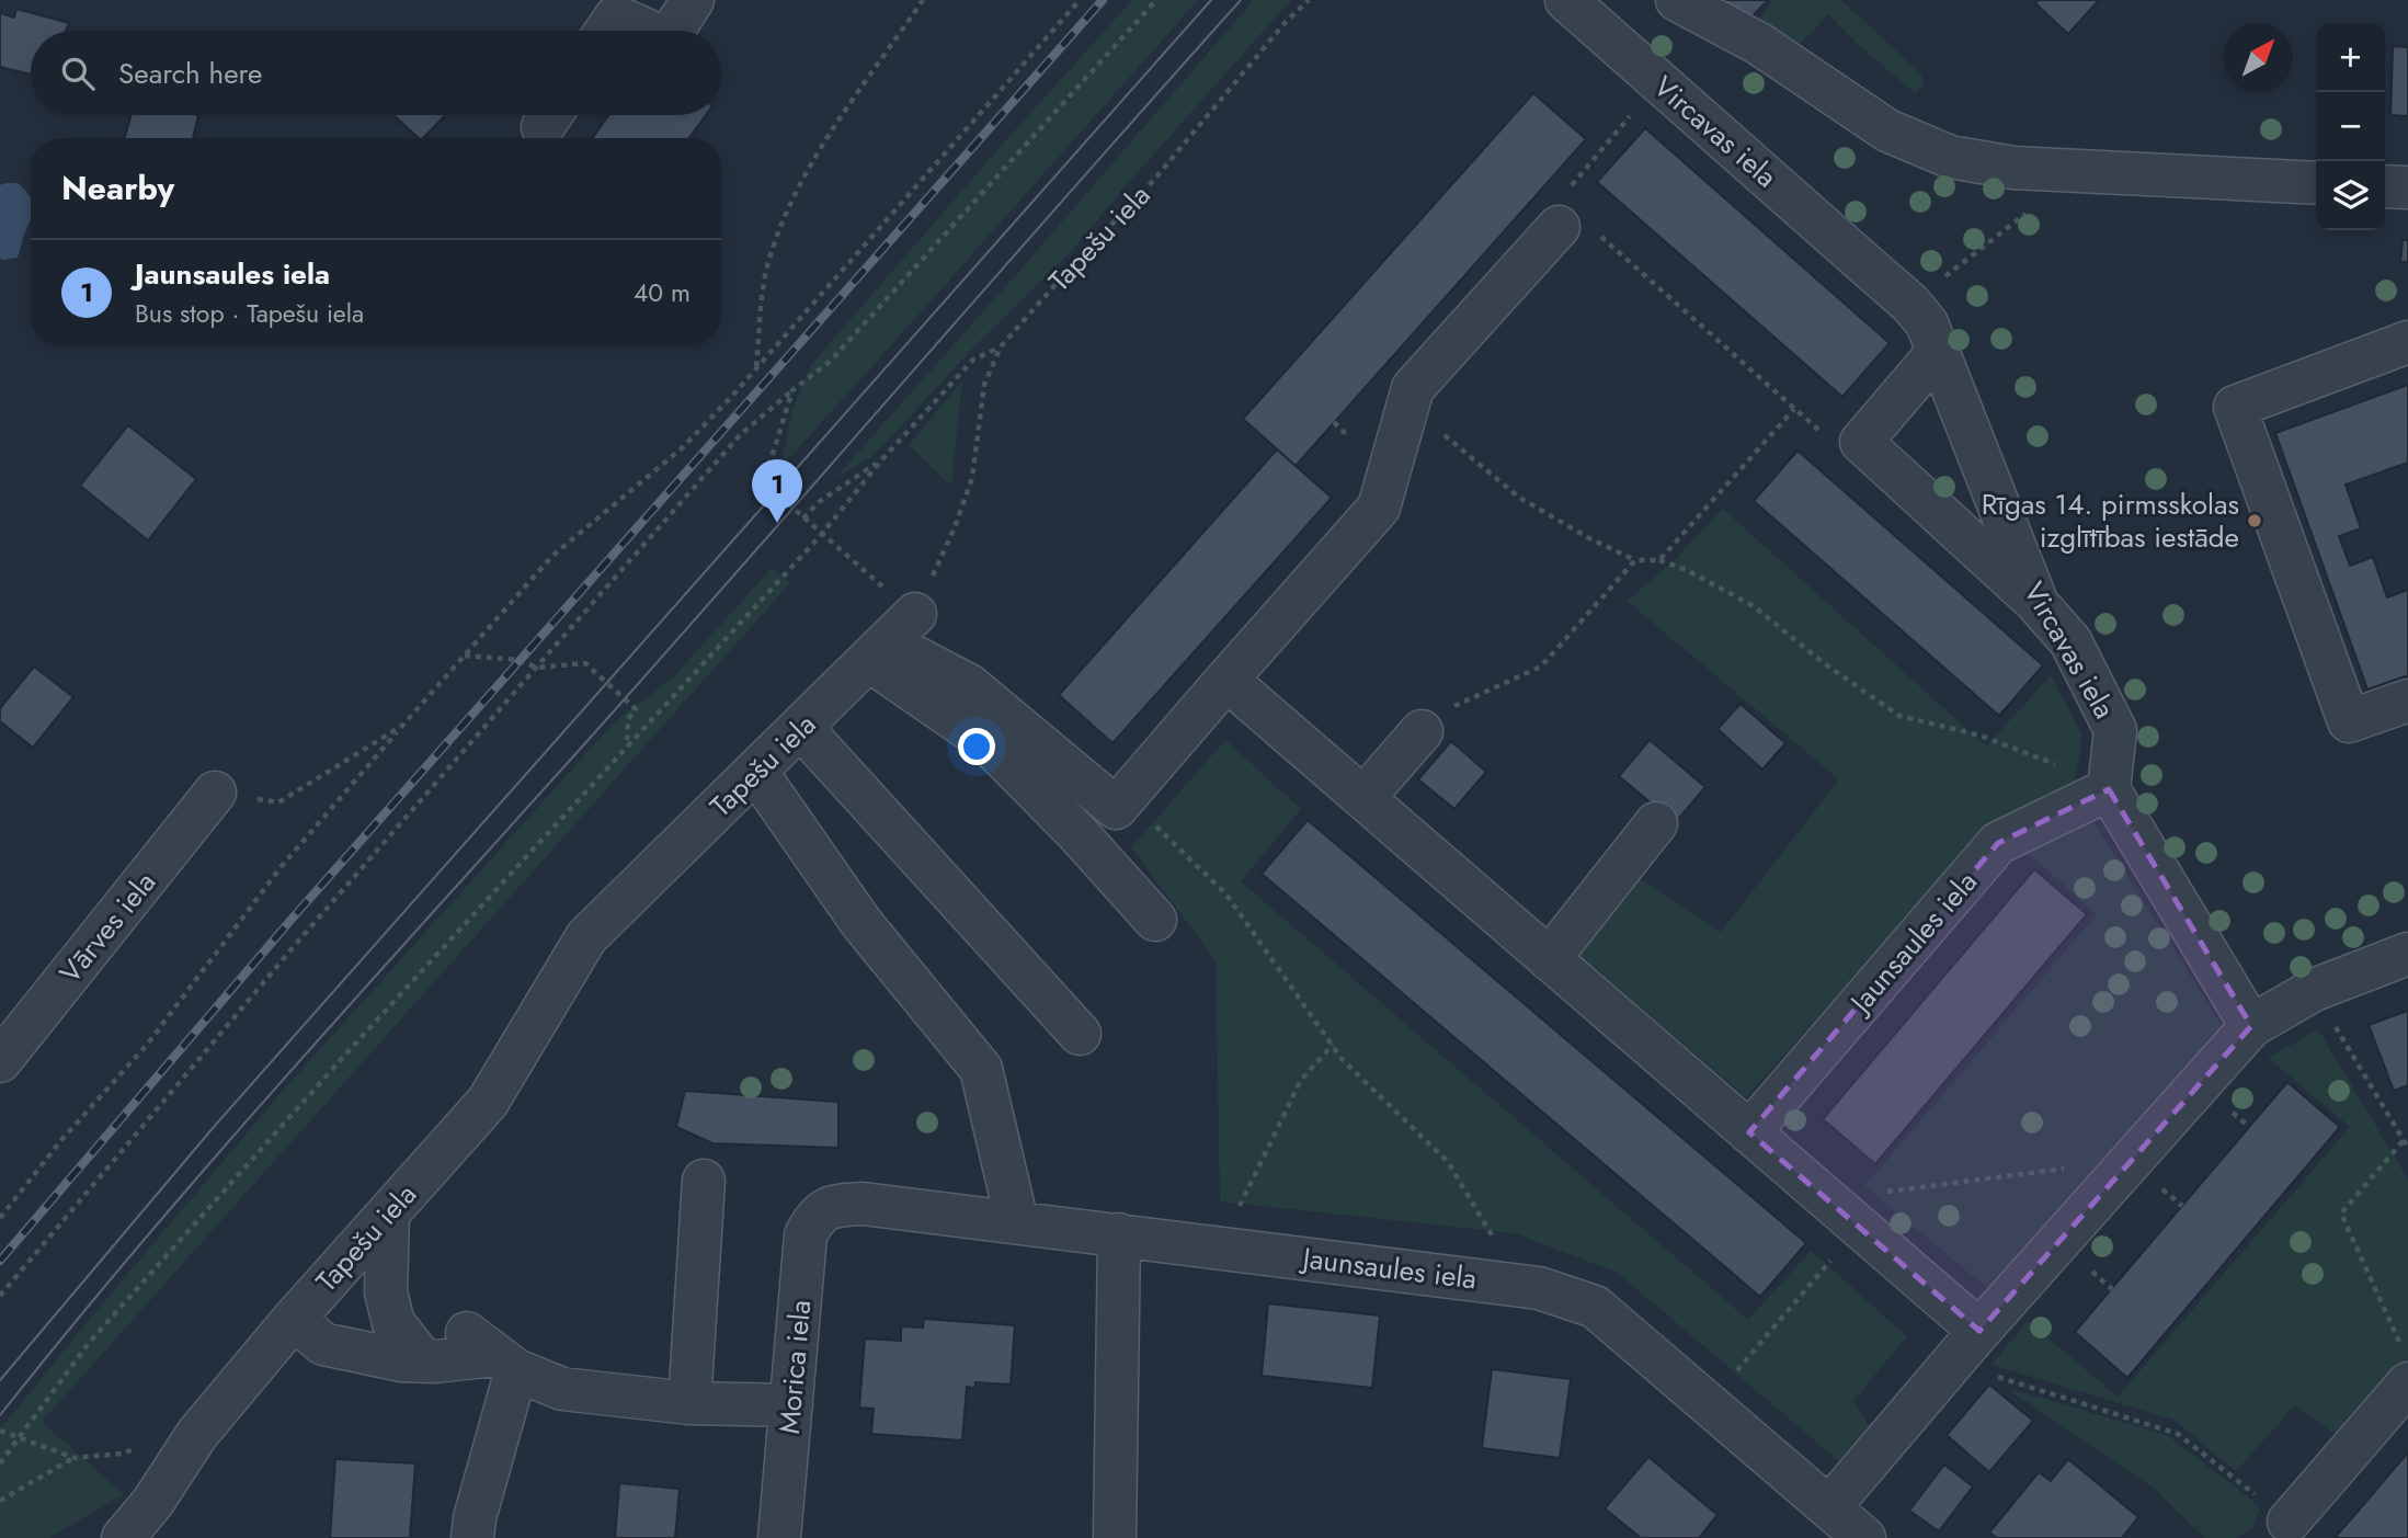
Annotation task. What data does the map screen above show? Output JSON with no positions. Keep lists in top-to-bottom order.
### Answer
{
  "streets": {
    "street": [
      "Vircavas iela",
      "Tapešu iela",
      "Vārves iela",
      "Jaunsaules iela",
      "Morica iela"
    ]
  },
  "crossings": [
    ["Vircavas iela", "Jaunsaules iela"],
    ["Jaunsaules iela", "Morica iela"]
  ],
  "places": ["Rīgas 14. pirmsskolas izglītības iestāde"],
  "north": "top right",
  "page": {
    "map_buttons": ["+", "−"],
    "search": "Search here",
    "heading": "Nearby",
    "list": [
      {
        "mark": "1",
        "name": "Jaunsaules iela",
        "note": "Bus stop · Tapešu iela",
        "value": "40 m"
      }
    ],
    "pins": "1"
  }
}
